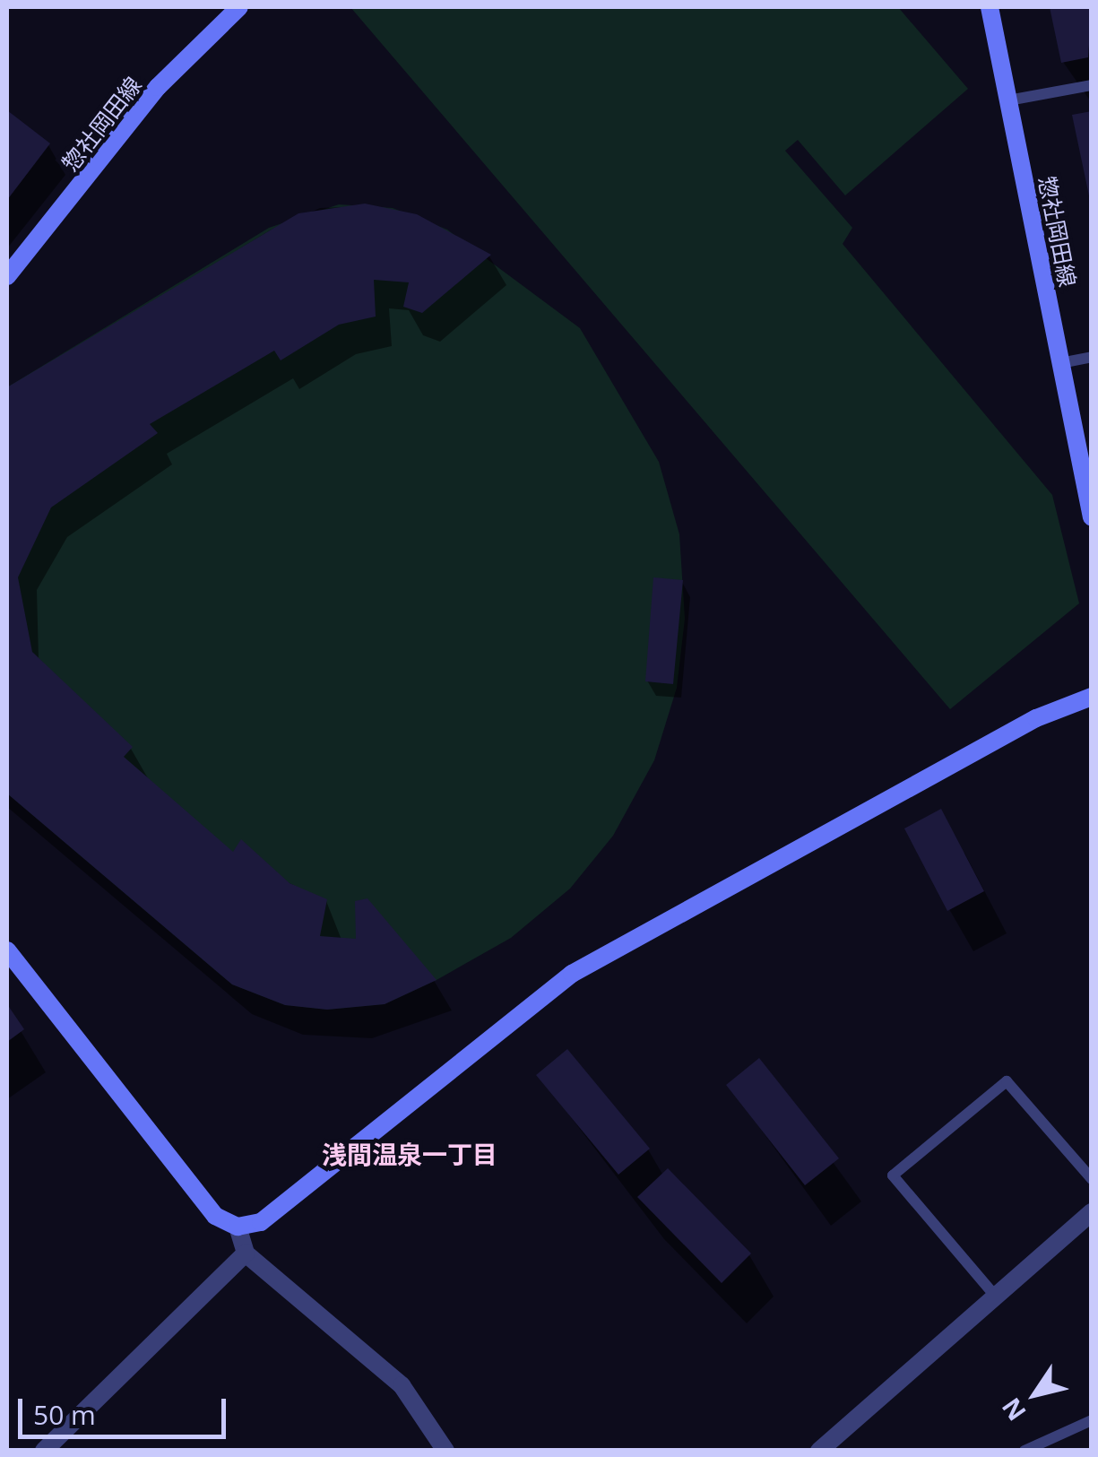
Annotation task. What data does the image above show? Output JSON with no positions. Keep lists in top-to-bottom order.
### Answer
{
  "streets": {
    "street": ["惣社岡田線"]
  },
  "districts": ["浅間温泉一丁目"],
  "scale_bar": "50 m",
  "north": "bottom left"
}
